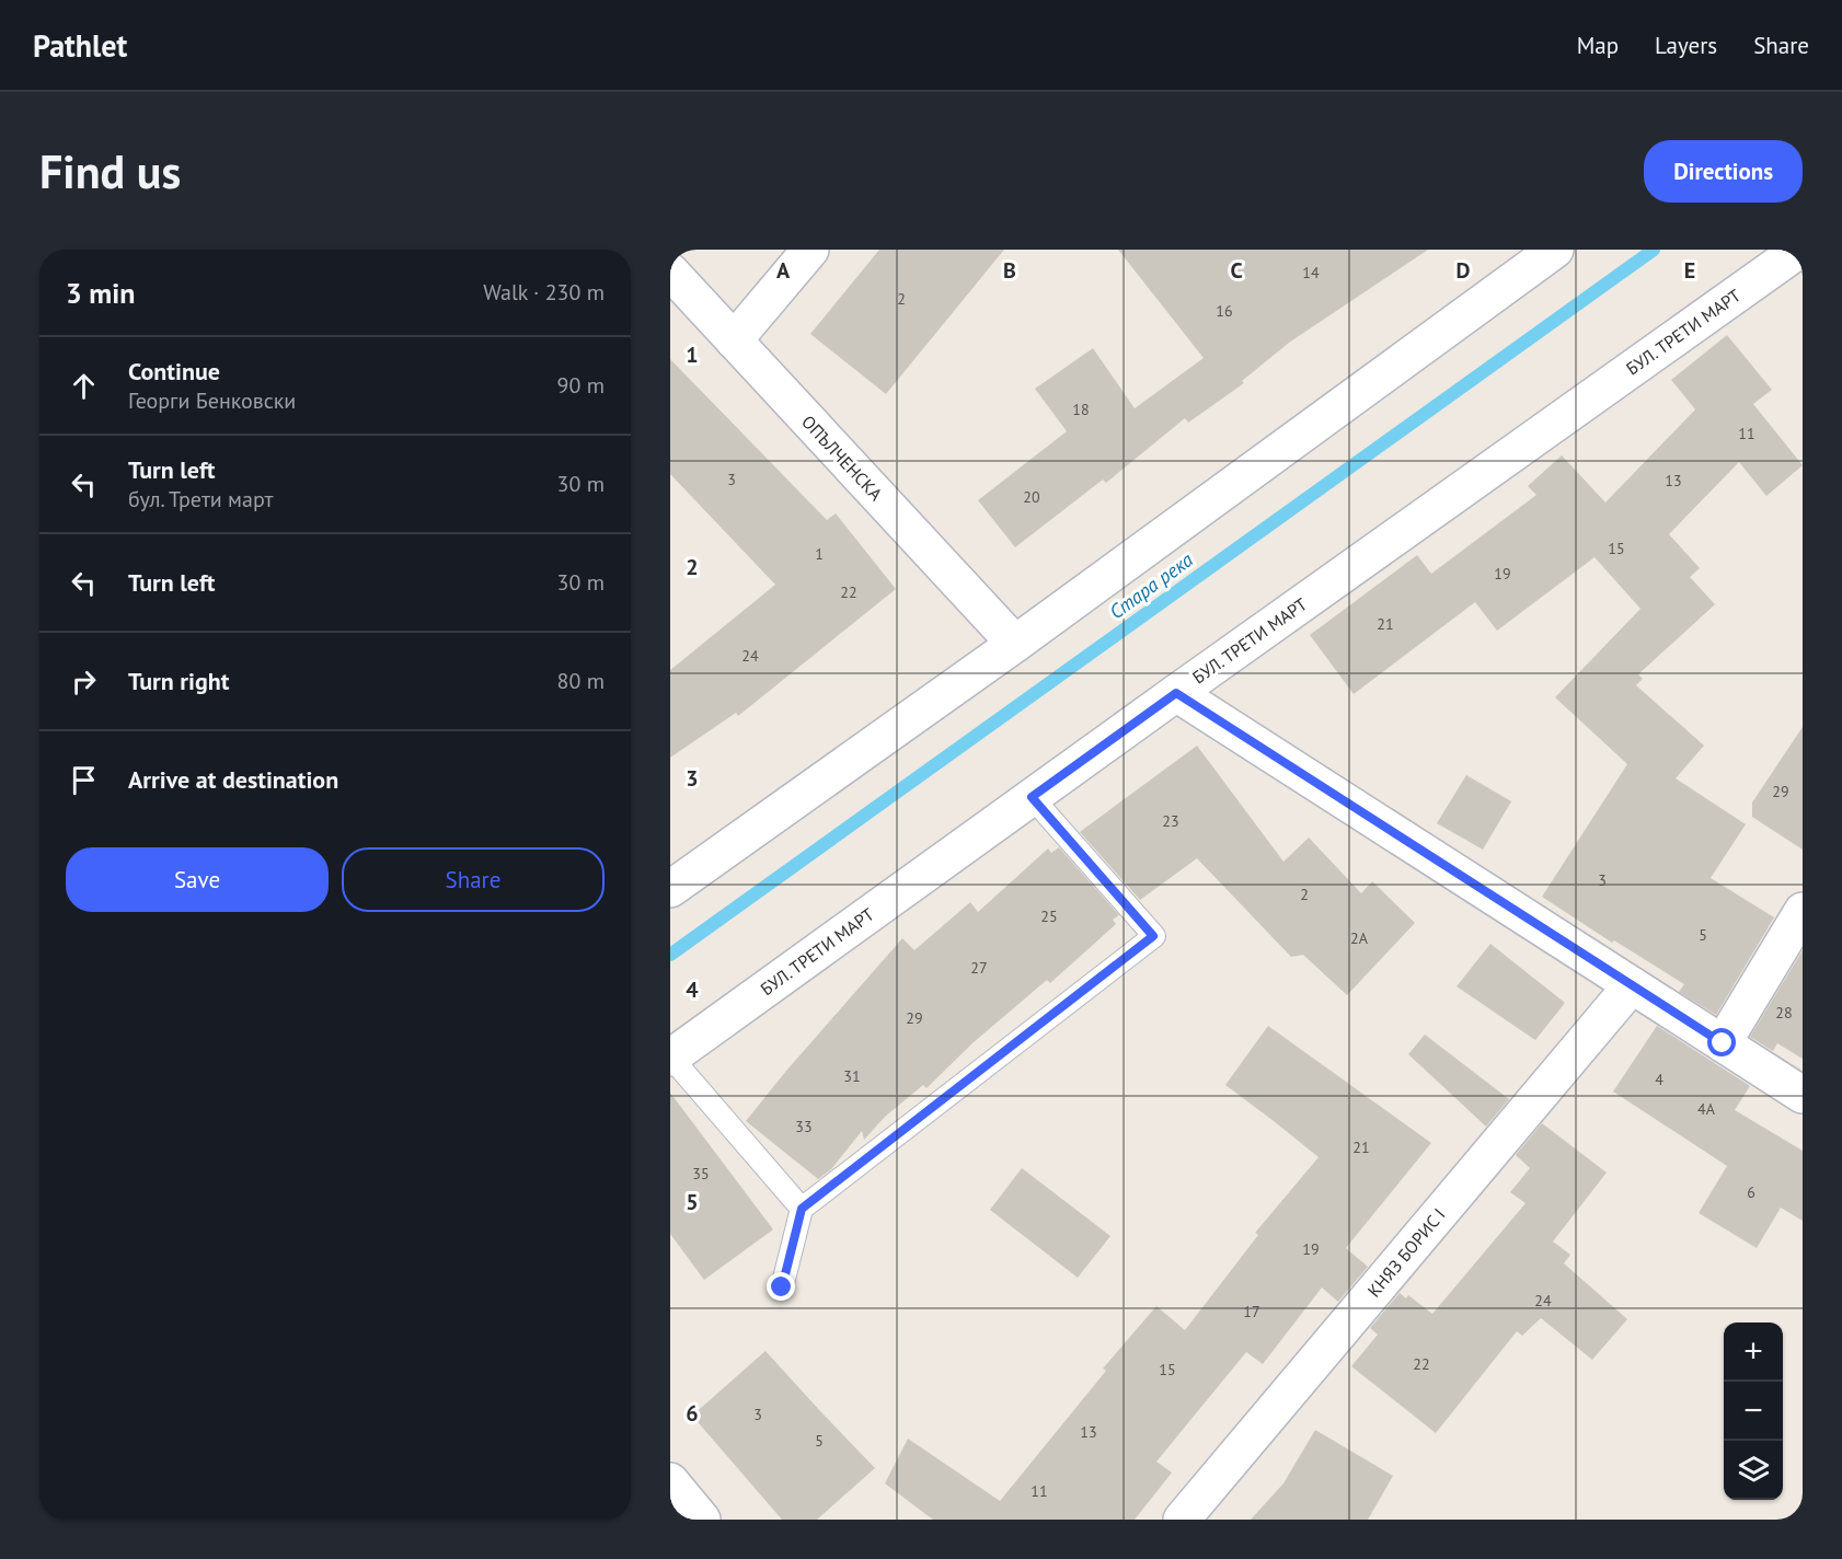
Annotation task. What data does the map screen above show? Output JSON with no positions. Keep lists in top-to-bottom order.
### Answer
{
  "streets": {
    "street": ["БУЛ. ТРЕТИ МАРТ", "ОПЪЛЧЕНСКА", "КНЯЗ БОРИС I"]
  },
  "water": ["Стара река"],
  "house_numbers": [
    "14",
    "2",
    "16",
    "18",
    "11",
    "3",
    "13",
    "20",
    "15",
    "1",
    "19",
    "22",
    "21",
    "24",
    "29",
    "23",
    "3",
    "2",
    "25",
    "5",
    "2А",
    "27",
    "28",
    "29",
    "31",
    "4",
    "4А",
    "33",
    "21",
    "35",
    "6",
    "19",
    "24",
    "17",
    "22",
    "15",
    "3",
    "13",
    "5",
    "11"
  ],
  "page": {
    "header": "Pathlet",
    "nav": ["Map", "Layers", "Share"],
    "buttons": [
      "Directions",
      ["Save", "Share"]
    ],
    "title": "Find us",
    "heading": ["3 min", "Walk · 230 m"],
    "list": [
      ["Continue", "Георги Бенковски", "90 m"],
      ["Turn left", "бул. Трети март", "30 m"],
      ["Turn left", "30 m"],
      ["Turn right", "80 m"],
      "Arrive at destination"
    ],
    "map_buttons": ["+", "−"]
  },
  "grid": {
    "columns": [
      "A",
      "B",
      "C",
      "D",
      "E"
    ],
    "rows": [
      "1",
      "2",
      "3",
      "4",
      "5",
      "6"
    ]
  }
}
